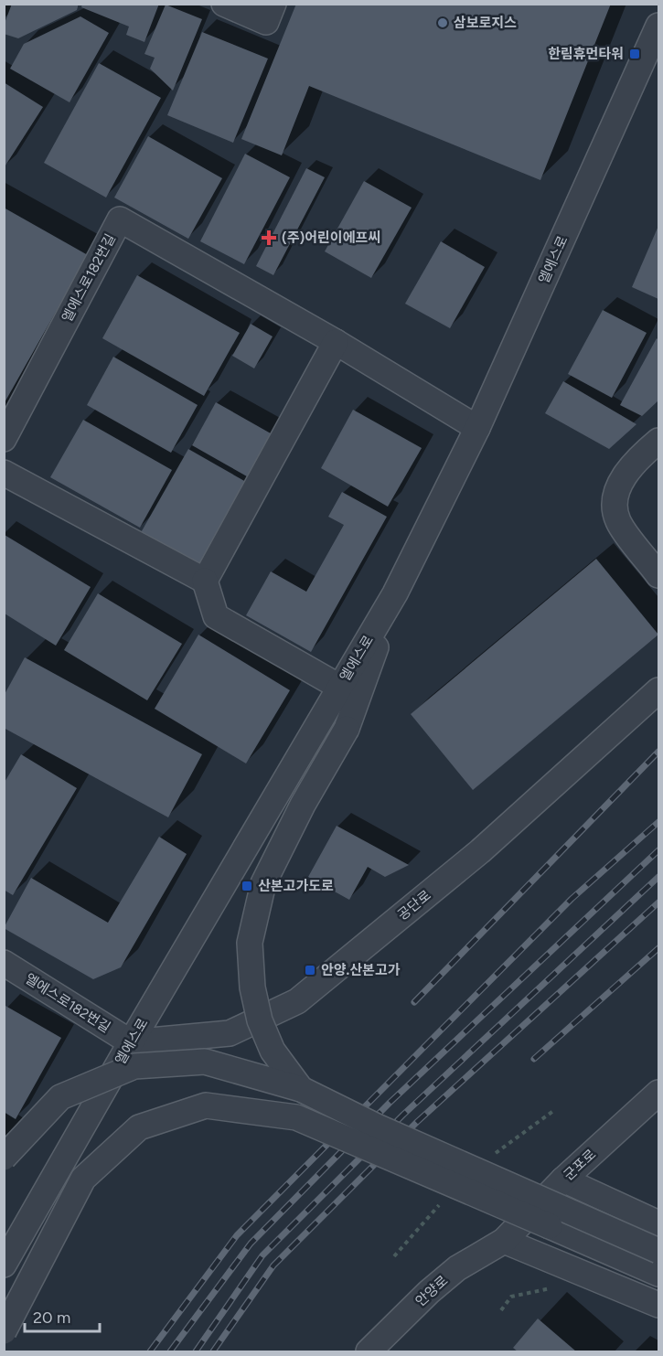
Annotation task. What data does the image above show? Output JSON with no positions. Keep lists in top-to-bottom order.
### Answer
{
  "streets": {
    "street": [
      "엘에스로",
      "엘에스로182번길",
      "공단로",
      "군포로",
      "안양로"
    ]
  },
  "crossings": [
    ["엘에스로", "엘에스로182번길"],
    ["엘에스로", "공단로"],
    ["엘에스로182번길", "공단로"],
    ["군포로", "안양로"]
  ],
  "places": {
    "other": ["삼보로지스"],
    "transit": ["한림휴먼타워", "산본고가도로", "안양.산본고가"],
    "health": ["(주)어린이에프씨"]
  },
  "scale_bar": "20 m"
}
